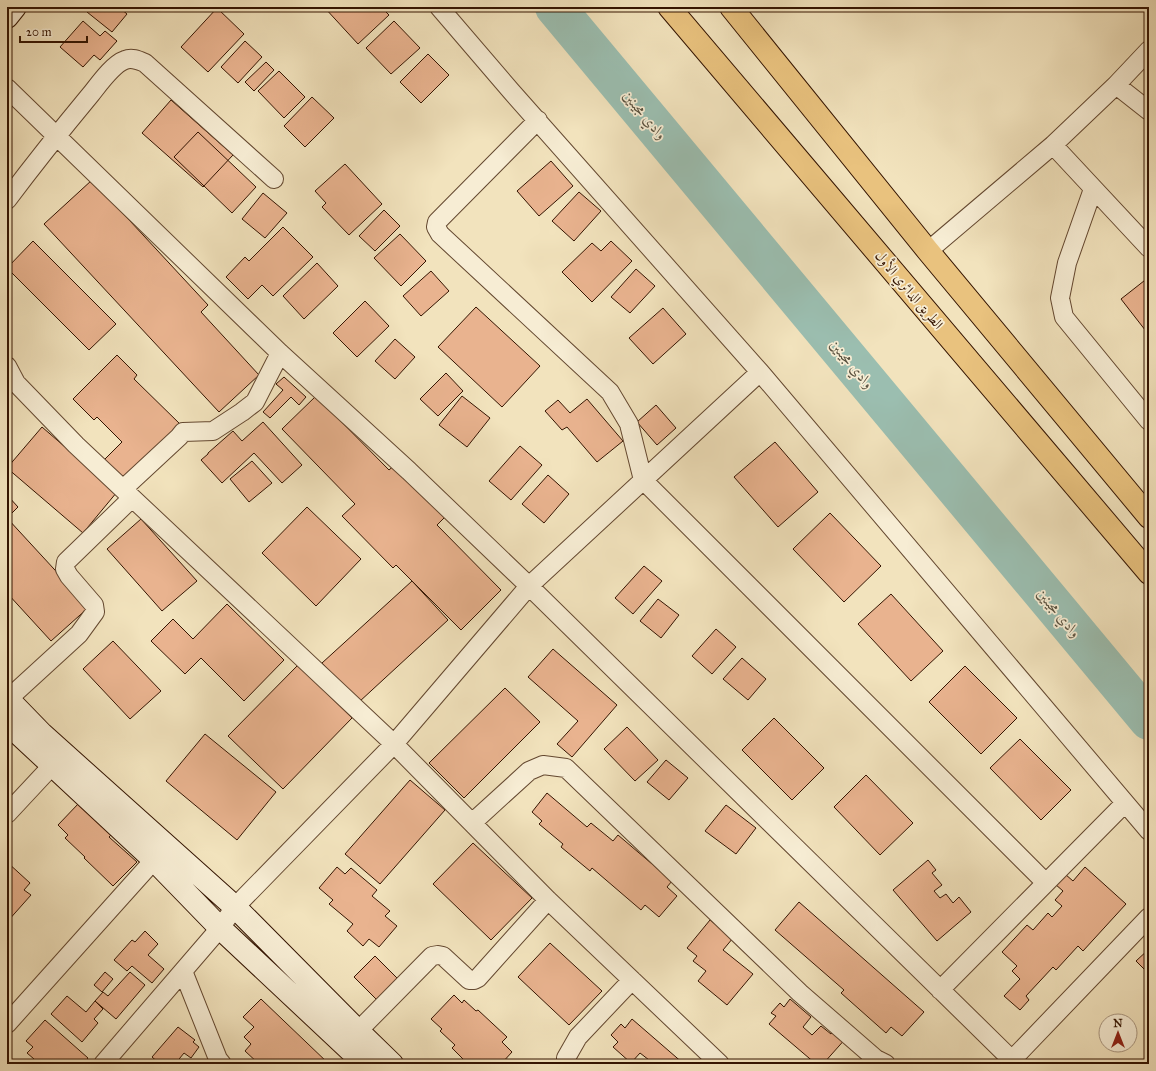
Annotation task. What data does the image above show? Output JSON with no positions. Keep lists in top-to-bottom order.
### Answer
{
  "streets": {
    "highway": ["الطريق الدائري الأول"]
  },
  "water": ["وادي مجينين"],
  "scale_bar": "20 m",
  "north": "top"
}
